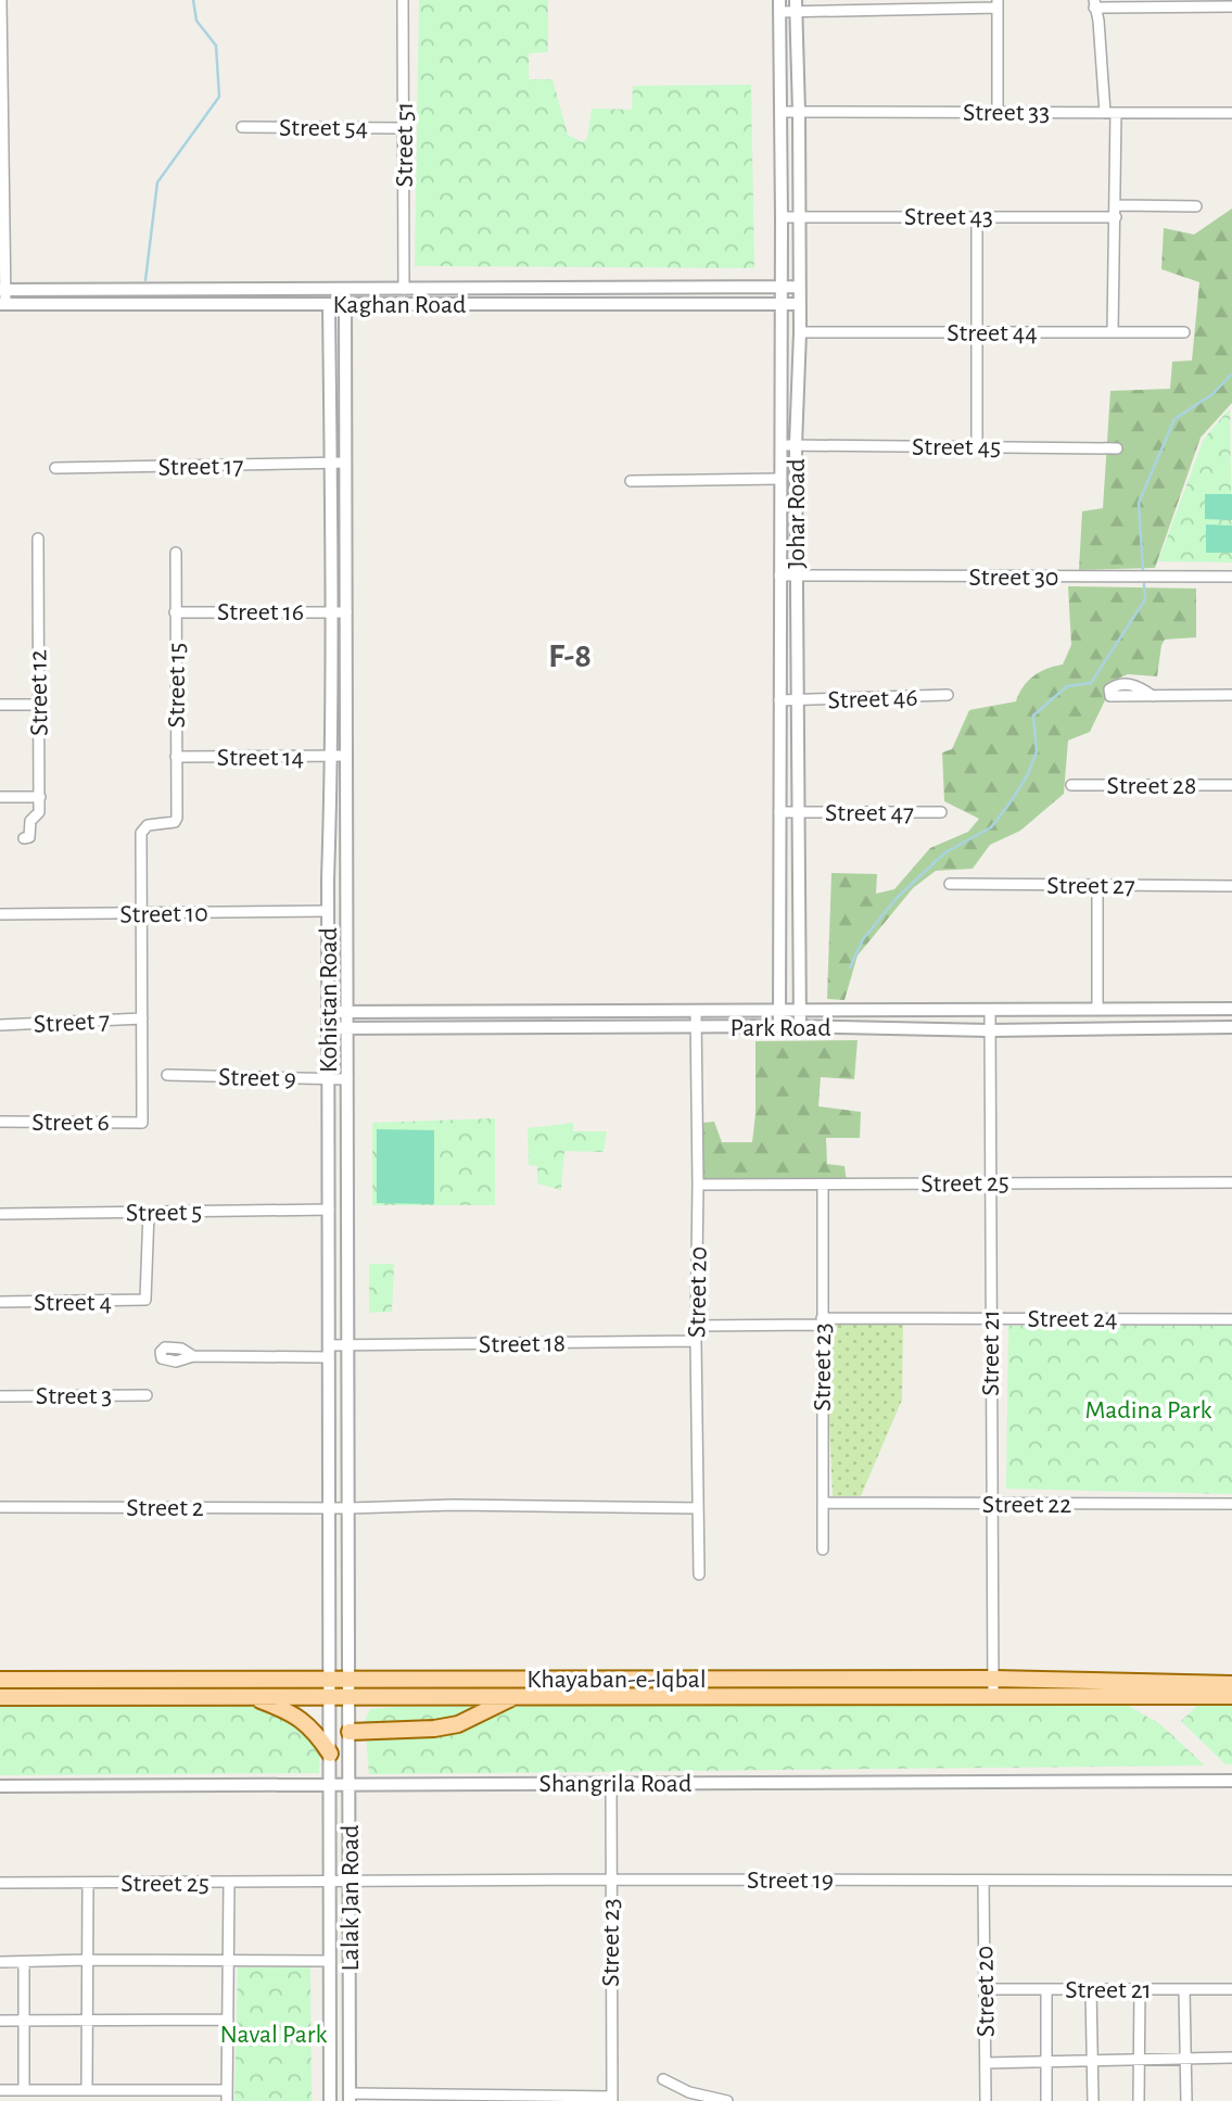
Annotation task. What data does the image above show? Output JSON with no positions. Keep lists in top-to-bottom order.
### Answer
{
  "streets": {
    "main road": ["Khayaban-e-Iqbal"],
    "street": [
      "Street 33",
      "Street 54",
      "Street 51",
      "Street 43",
      "Kaghan Road",
      "Street 44",
      "Street 45",
      "Street 17",
      "Johar Road",
      "Street 30",
      "Street 16",
      "Street 15",
      "Street 12",
      "Street 46",
      "Street 14",
      "Street 28",
      "Street 47",
      "Street 27",
      "Street 10",
      "Kohistan Road",
      "Street 7",
      "Park Road",
      "Street 9",
      "Street 6",
      "Street 25",
      "Street 5",
      "Street 20",
      "Street 4",
      "Street 24",
      "Street 18",
      "Street 21",
      "Street 23",
      "Street 3",
      "Street 22",
      "Street 2",
      "Shangrila Road",
      "Street 19",
      "Lalak Jan Road"
    ]
  },
  "crossings": [
    ["Street 33", "Johar Road"],
    ["Street 54", "Street 51"],
    ["Street 51", "Kaghan Road"],
    ["Street 43", "Johar Road"],
    ["Kaghan Road", "Johar Road"],
    ["Kaghan Road", "Kohistan Road"],
    ["Street 44", "Johar Road"],
    ["Street 45", "Johar Road"],
    ["Street 17", "Kohistan Road"],
    ["Johar Road", "Street 30"],
    ["Johar Road", "Street 46"],
    ["Johar Road", "Street 47"],
    ["Johar Road", "Park Road"],
    ["Street 16", "Street 15"],
    ["Street 16", "Kohistan Road"],
    ["Street 15", "Street 14"],
    ["Street 15", "Street 10"],
    ["Street 14", "Kohistan Road"],
    ["Street 10", "Kohistan Road"],
    ["Kohistan Road", "Park Road"],
    ["Kohistan Road", "Street 9"],
    ["Kohistan Road", "Street 5"],
    ["Kohistan Road", "Street 18"],
    ["Kohistan Road", "Street 2"],
    ["Kohistan Road", "Khayaban-e-Iqbal"],
    ["Kohistan Road", "Lalak Jan Road"],
    ["Street 7", "Street 6"],
    ["Park Road", "Street 20"],
    ["Park Road", "Street 21"],
    ["Street 25", "Street 20"],
    ["Street 25", "Street 21"],
    ["Street 25", "Street 23"],
    ["Street 25", "Street 19"],
    ["Street 25", "Lalak Jan Road"],
    ["Street 5", "Street 4"],
    ["Street 20", "Street 24"],
    ["Street 20", "Street 18"],
    ["Street 20", "Street 21"],
    ["Street 20", "Street 19"],
    ["Street 24", "Street 21"],
    ["Street 24", "Street 23"],
    ["Street 21", "Street 22"],
    ["Street 21", "Khayaban-e-Iqbal"],
    ["Street 23", "Street 22"],
    ["Street 23", "Shangrila Road"],
    ["Street 23", "Street 19"],
    ["Khayaban-e-Iqbal", "Lalak Jan Road"],
    ["Shangrila Road", "Lalak Jan Road"],
    ["Street 19", "Lalak Jan Road"]
  ],
  "districts": ["F-8"],
  "parks": ["Madina Park", "Naval Park"]
}
